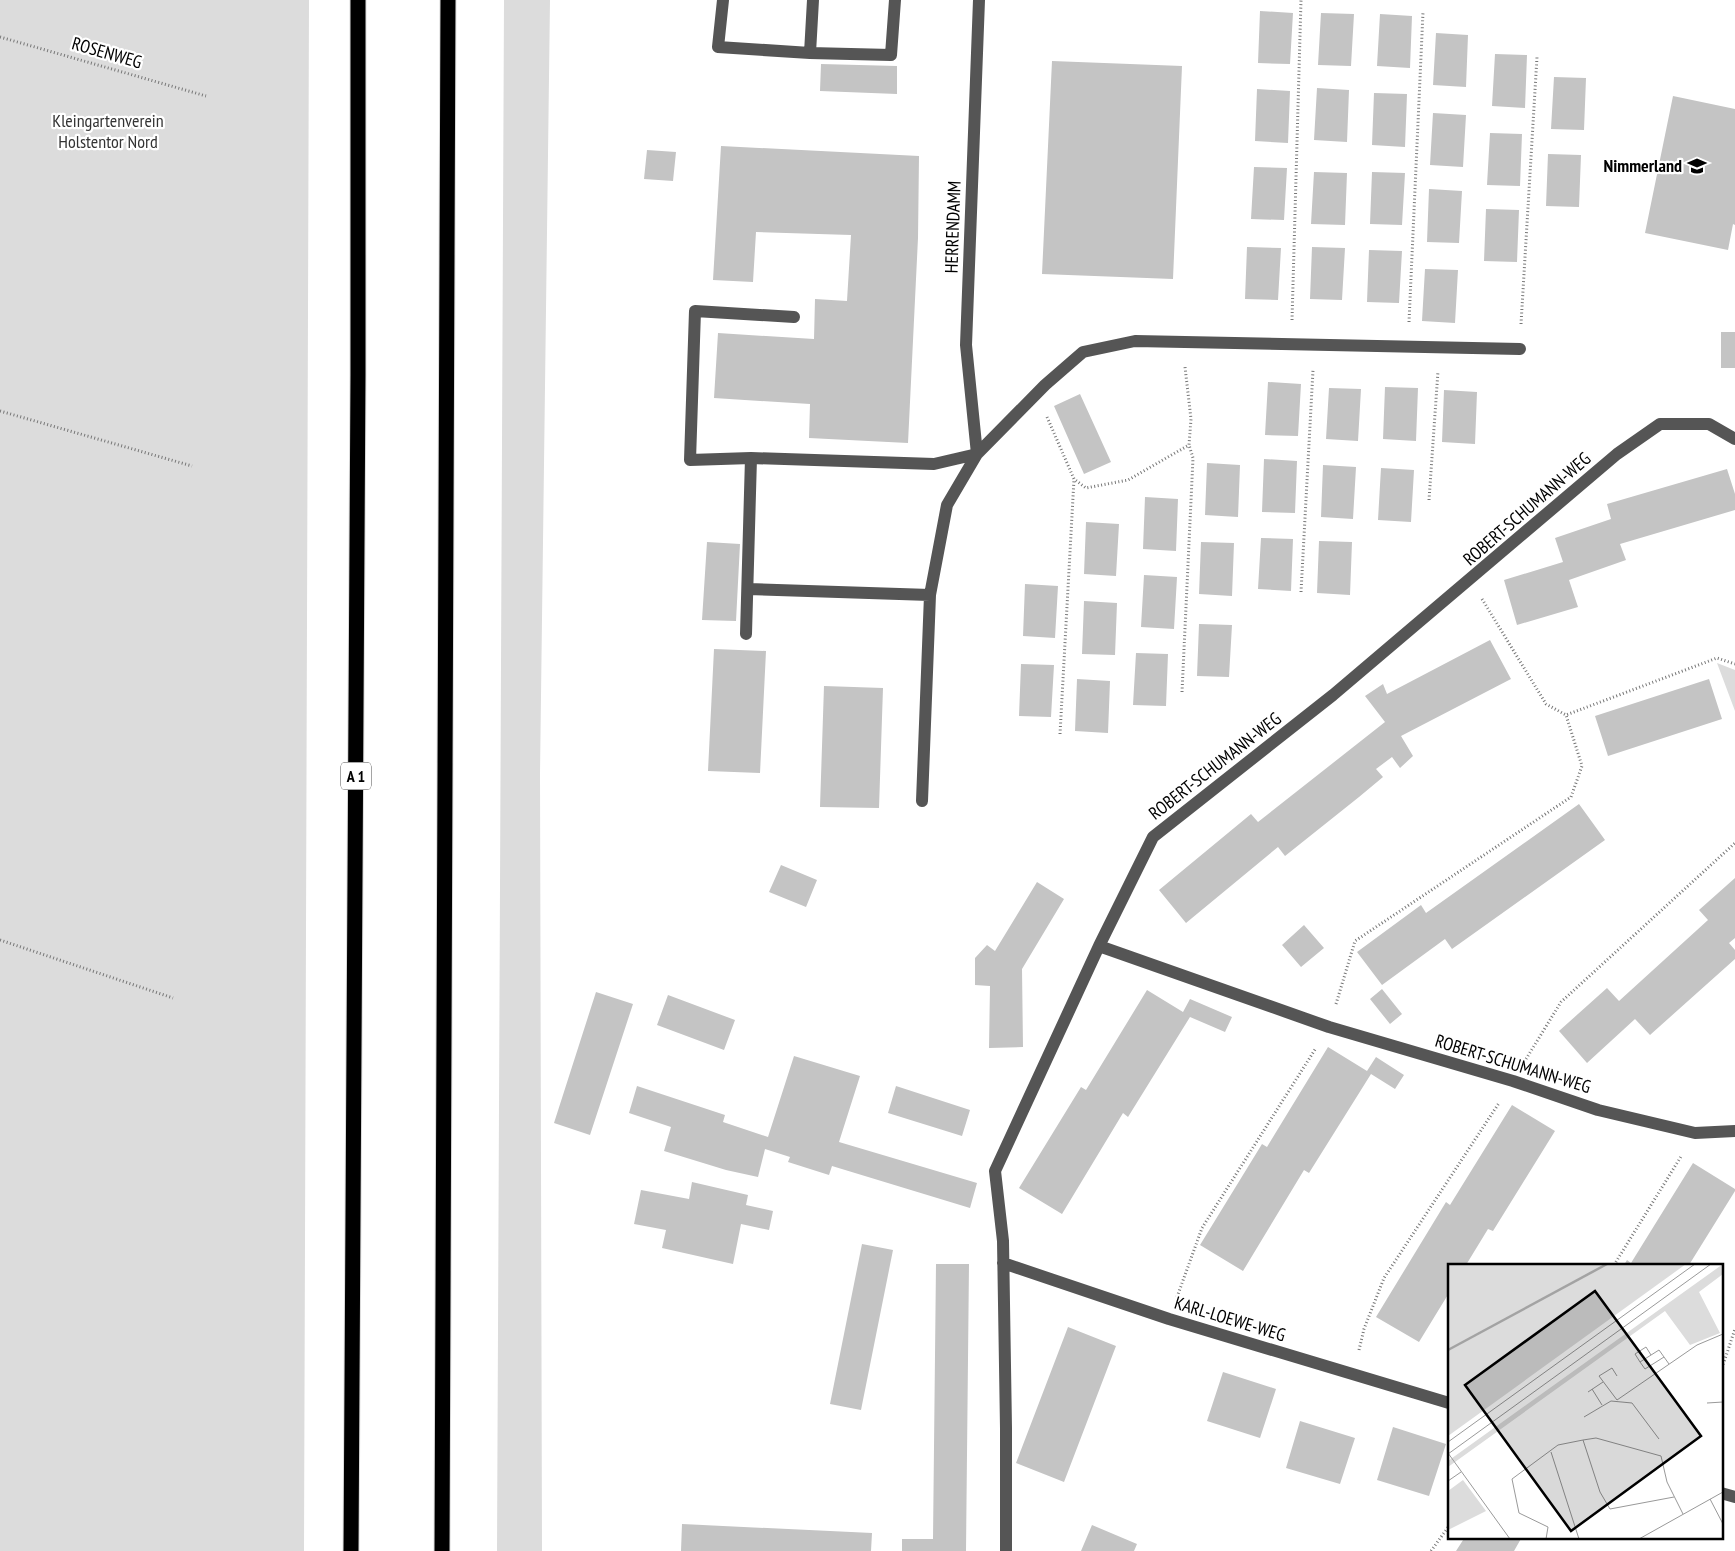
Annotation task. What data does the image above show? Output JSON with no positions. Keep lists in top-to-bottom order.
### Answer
{
  "streets": {
    "highway": ["A 1"],
    "street": ["HERRENDAMM", "ROBERT-SCHUMANN-WEG", "KARL-LOEWE-WEG"],
    "path": ["ROSENWEG"]
  },
  "parks": ["Kleingartenverein Holstentor Nord"],
  "places": {
    "school or university": ["Nimmerland"]
  }
}
